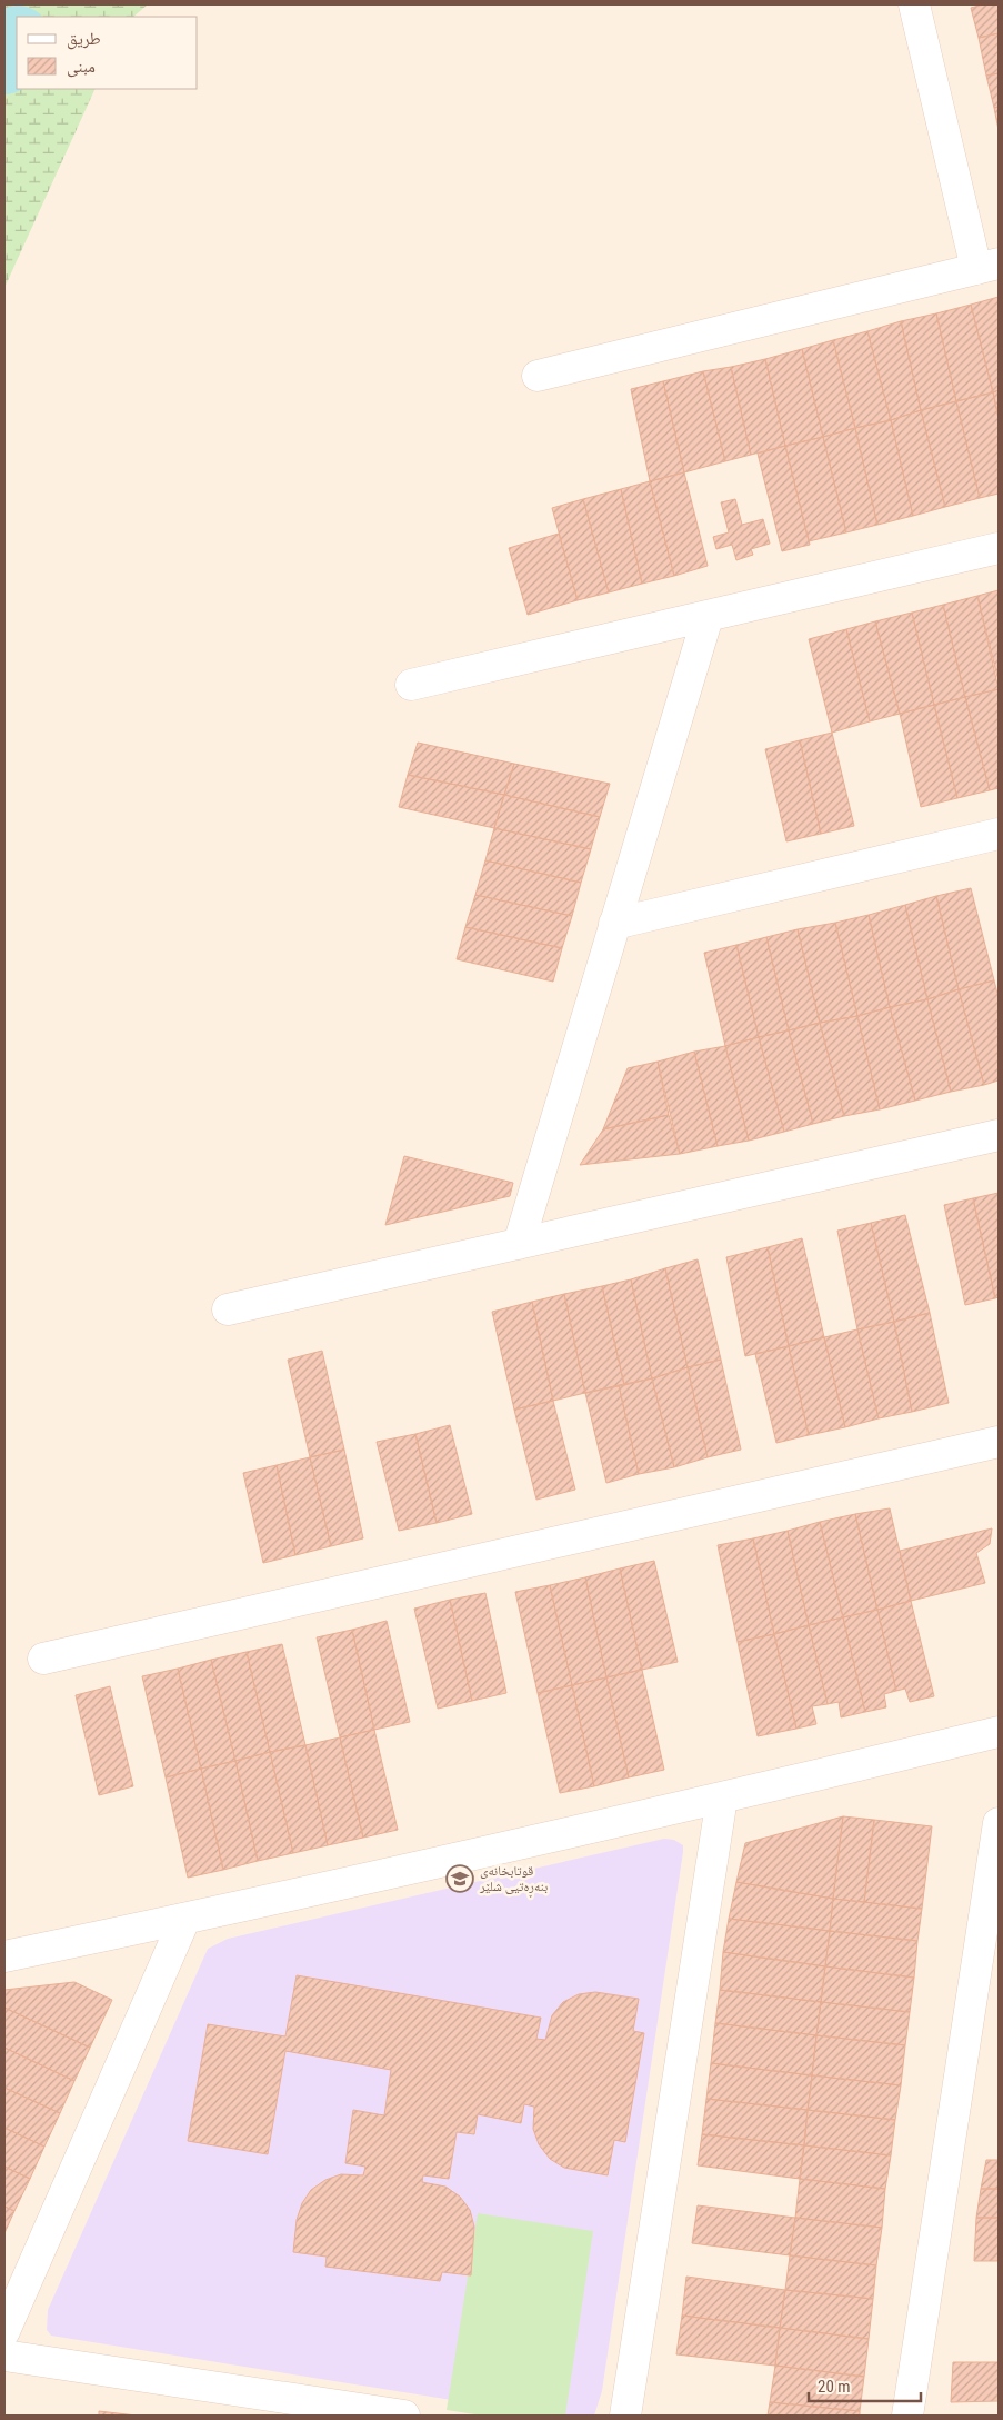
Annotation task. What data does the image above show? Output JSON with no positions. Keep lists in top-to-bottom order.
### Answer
{
  "places": {
    "school or university": ["قوتابخانەی بنەڕەتیی شلێر"]
  },
  "legend": ["طريق", "مبنى"],
  "scale_bar": "20 m"
}
